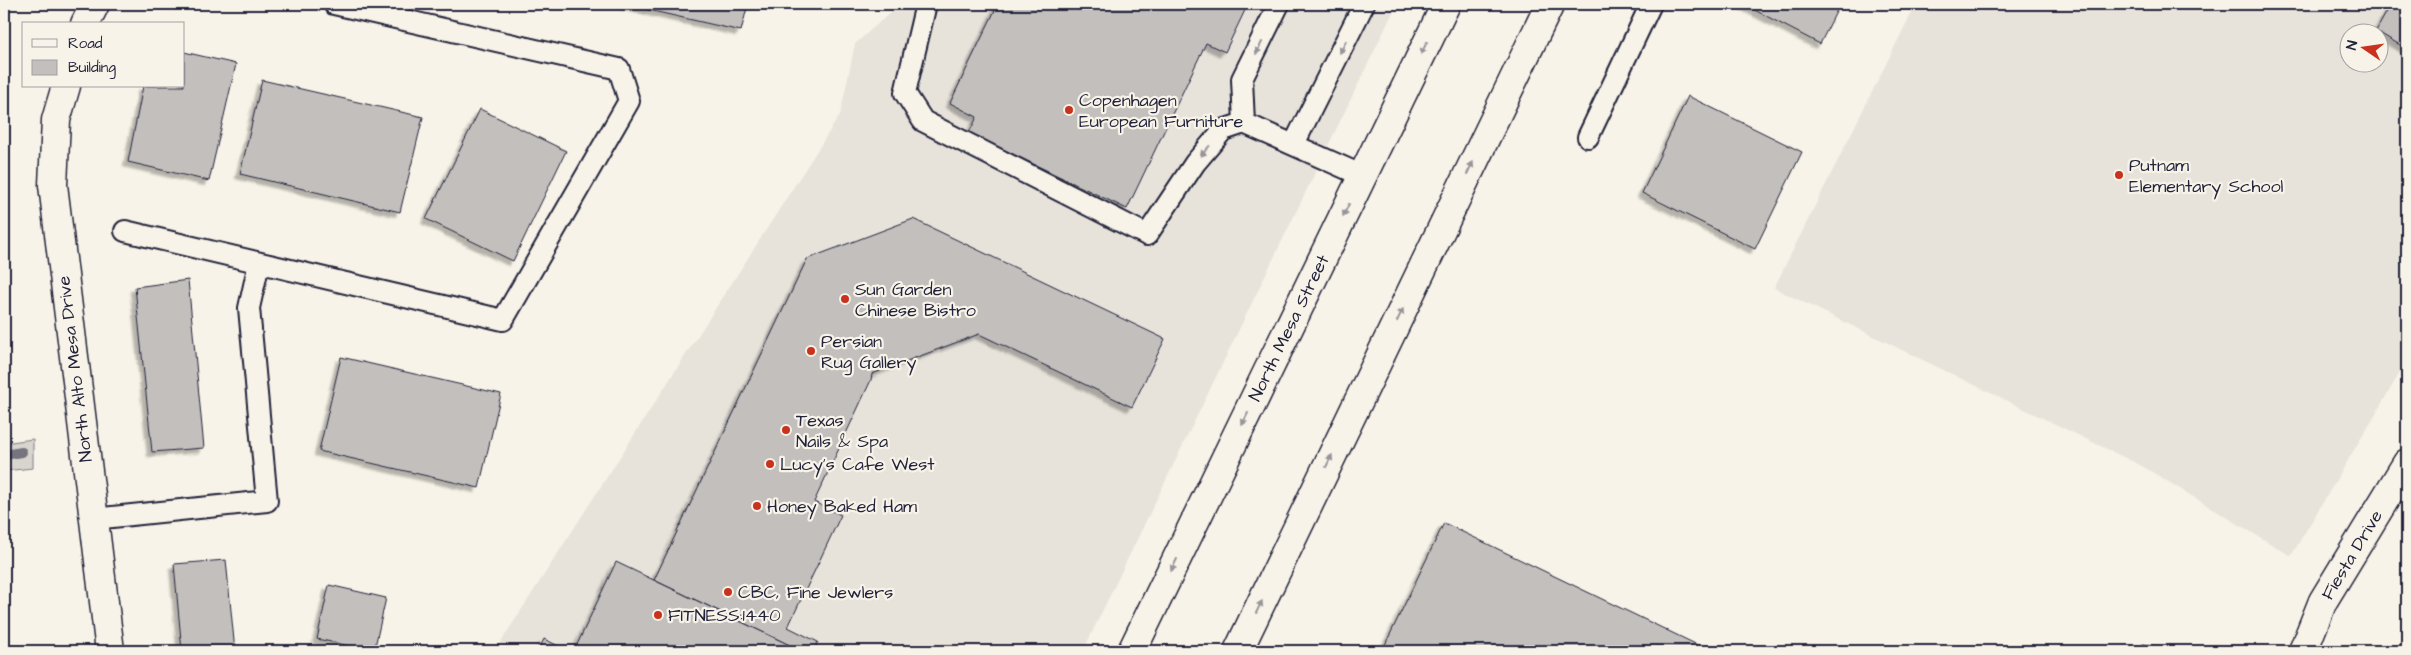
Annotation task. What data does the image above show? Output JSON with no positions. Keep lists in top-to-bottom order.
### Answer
{
  "streets": {
    "main road": ["North Mesa Street", "North Alto Mesa Drive", "Fiesta Drive"]
  },
  "places": [
    "Copenhagen European Furniture",
    "Putnam Elementary School",
    "Sun Garden Chinese Bistro",
    "Persian Rug Gallery",
    "Texas Nails & Spa",
    "Lucy's Cafe West",
    "Honey Baked Ham",
    "CBC, Fine Jewlers",
    "FITNESS:1440"
  ],
  "legend": ["Road", "Building"],
  "north": "left"
}
